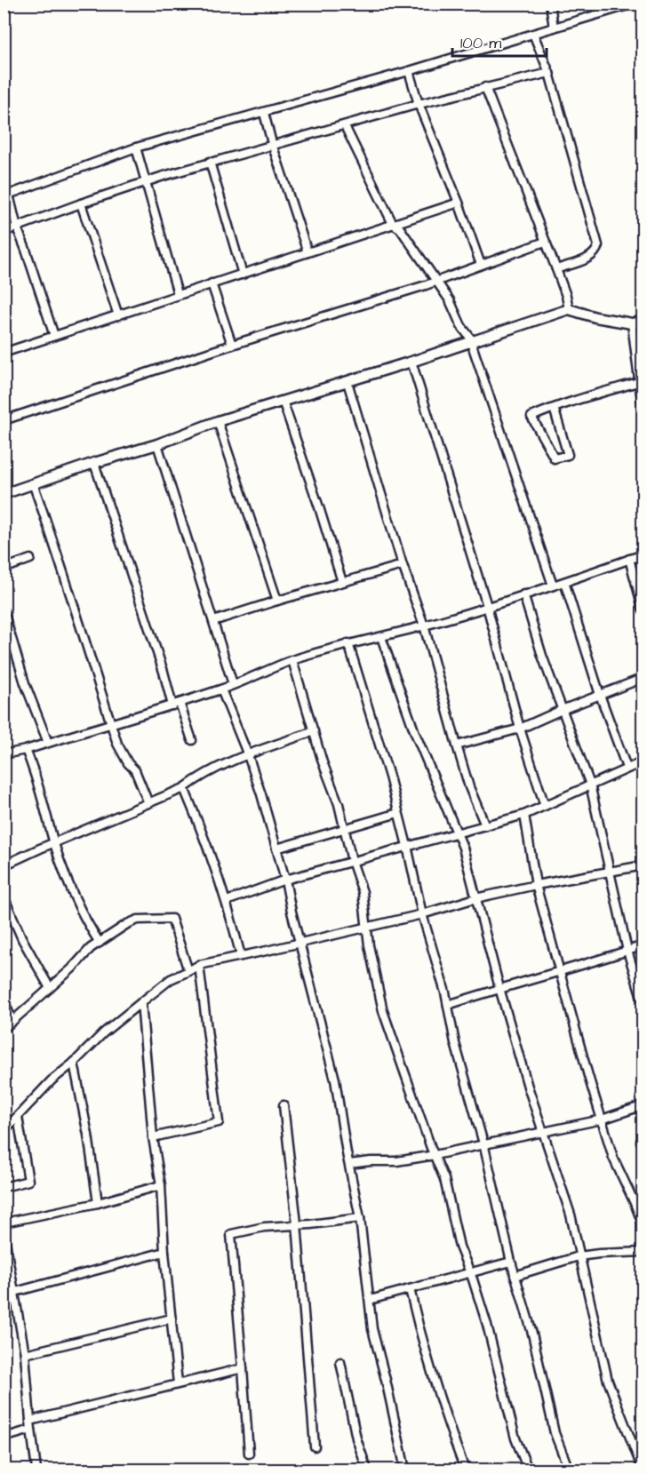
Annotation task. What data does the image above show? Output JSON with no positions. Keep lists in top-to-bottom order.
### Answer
{
  "scale_bar": "100 m"
}
